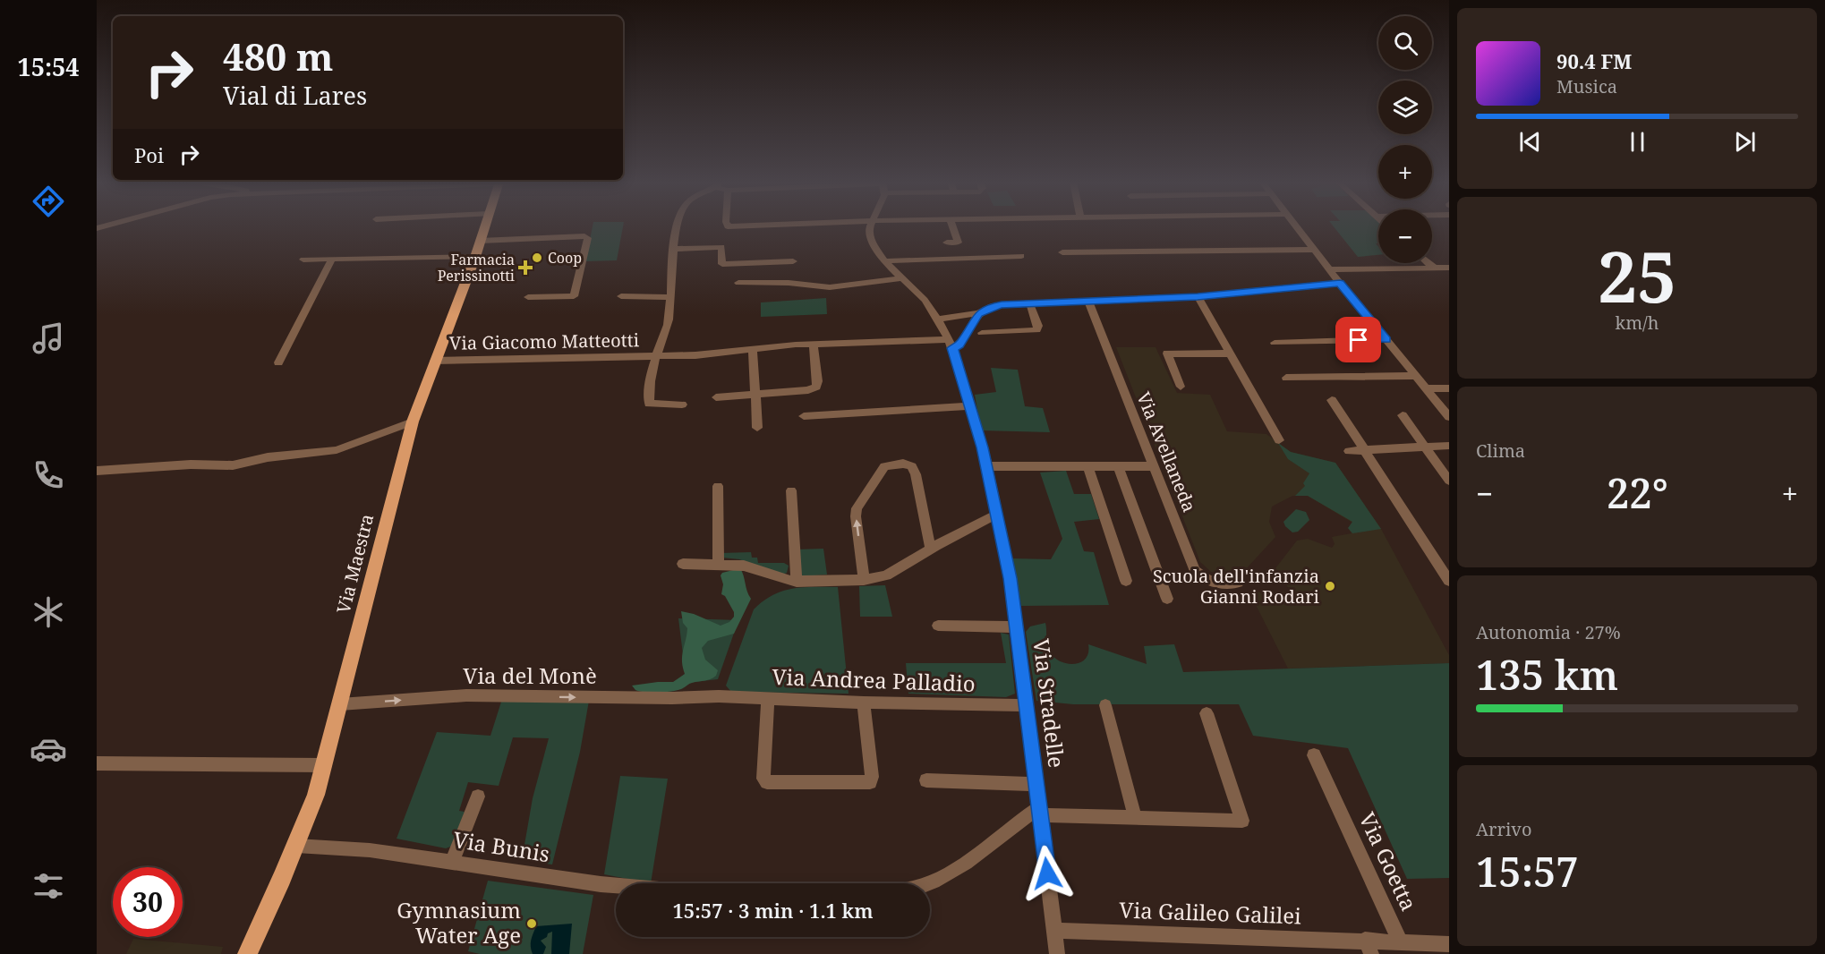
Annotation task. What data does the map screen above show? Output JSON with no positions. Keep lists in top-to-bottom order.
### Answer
{
  "streets": {
    "main road": ["Via Maestra"],
    "street": [
      "Via Giacomo Matteotti",
      "Via Avellaneda",
      "Via del Monè",
      "Via Andrea Palladio",
      "Via Stradelle",
      "Via Bunis",
      "Via Goetta",
      "Via Galileo Galilei"
    ]
  },
  "crossings": [
    ["Via Giacomo Matteotti", "Via Maestra"],
    ["Via Maestra", "Via del Monè"],
    ["Via Maestra", "Via Bunis"],
    ["Via del Monè", "Via Andrea Palladio"],
    ["Via Andrea Palladio", "Via Stradelle"],
    ["Via Stradelle", "Via Galileo Galilei"],
    ["Via Goetta", "Via Galileo Galilei"]
  ],
  "one_way": ["Via del Monè"],
  "places": {
    "other": ["Coop", "Scuola dell'infanzia Gianni Rodari", "Gymnasium Water Age"],
    "health": ["Farmacia Perissinotti"]
  },
  "page": {
    "tabs": "15:54",
    "map_buttons": ["+", "−"],
    "turn": ["480 m", "Vial di Lares"],
    "song": ["90.4 FM", "Musica"],
    "then": "Poi",
    "tile": [
      ["25", "km/h"],
      "Clima",
      ["Autonomia · 27%", "135 km"],
      ["Arrivo", "15:57"]
    ],
    "heat": ["−", "22°", "+"],
    "limit": "30",
    "trip": "15:57 · 3 min · 1.1 km"
  }
}
